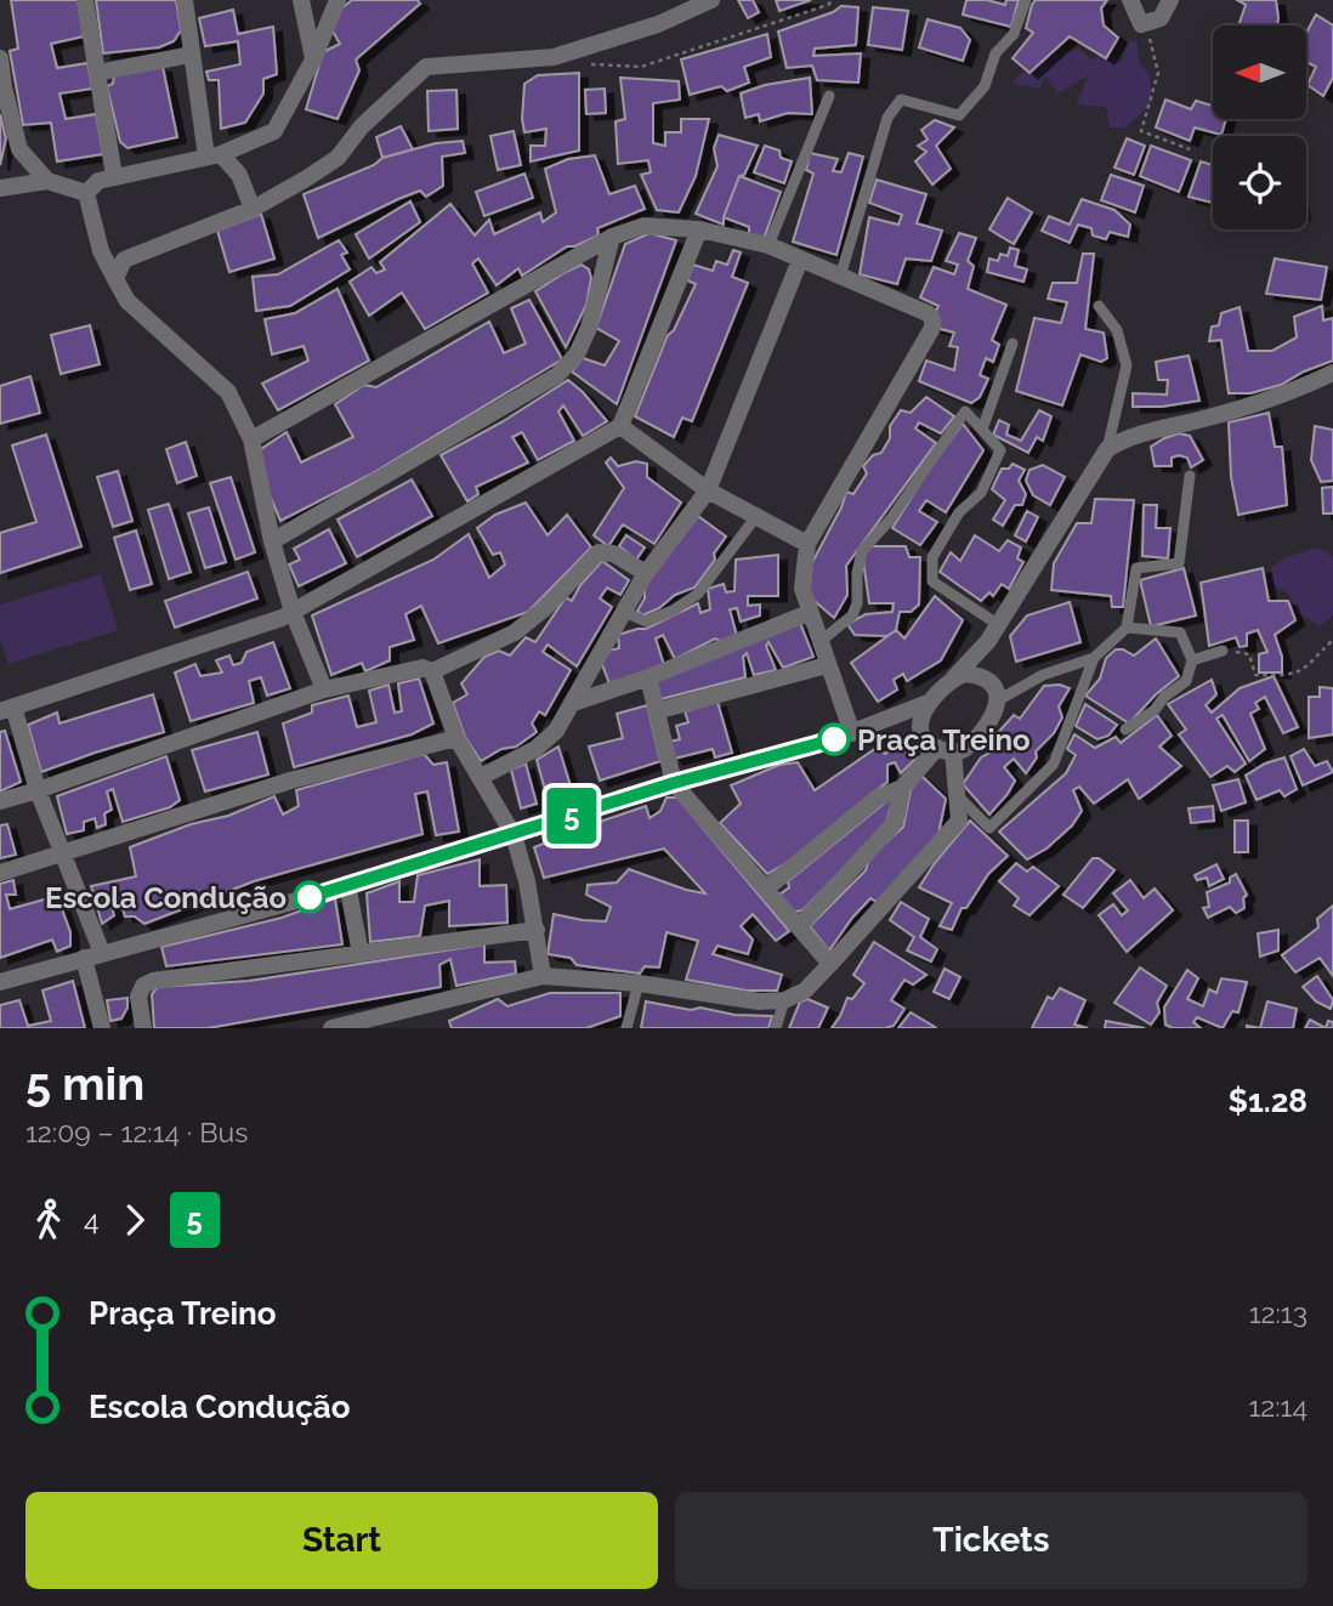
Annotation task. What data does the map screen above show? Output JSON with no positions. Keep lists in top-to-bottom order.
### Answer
{
  "places": ["Praça Treino", "Escola Condução"],
  "lines": ["bus line 5"],
  "north": "left",
  "page": {
    "on_map": "5",
    "heading": ["5 min", "12:09 – 12:14 · Bus", "$1.28"],
    "legs": ["4", "5"],
    "list": [
      {
        "name": "Praça Treino",
        "value": "12:13"
      },
      {
        "name": "Escola Condução",
        "value": "12:14"
      }
    ],
    "buttons": ["Start", "Tickets"]
  }
}
